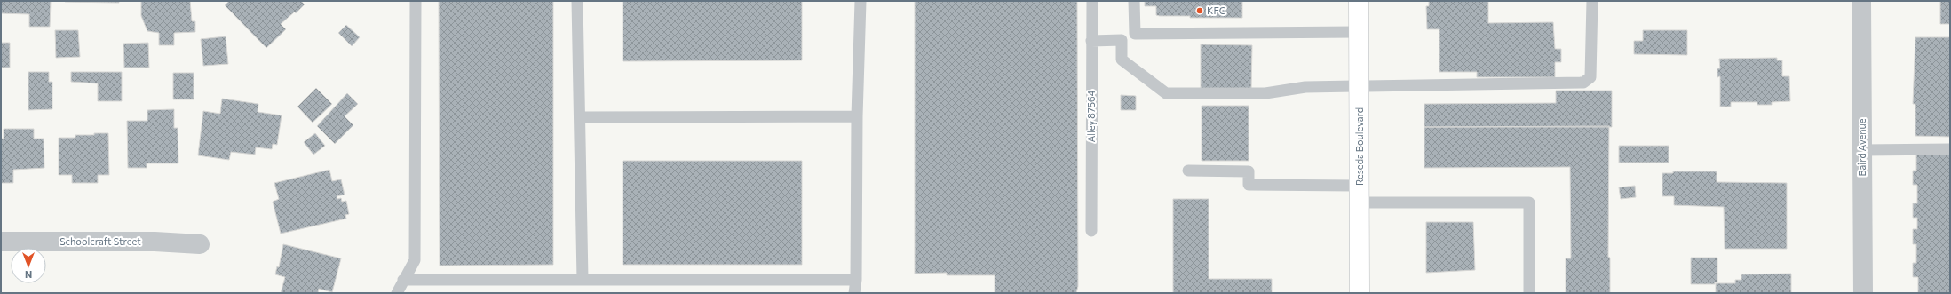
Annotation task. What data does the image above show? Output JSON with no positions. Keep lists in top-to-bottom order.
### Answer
{
  "streets": {
    "main road": ["Reseda Boulevard"],
    "street": ["Baird Avenue", "Schoolcraft Street"],
    "lane": ["Alley 87564"]
  },
  "places": ["KFC"],
  "north": "bottom"
}
